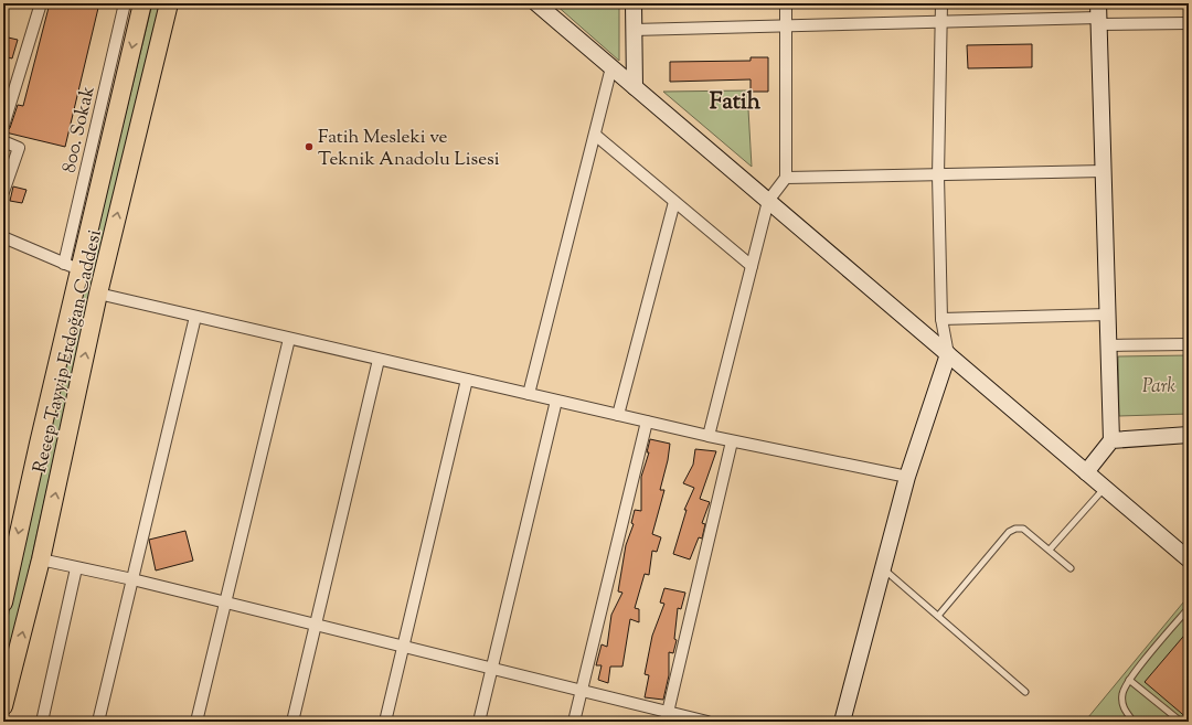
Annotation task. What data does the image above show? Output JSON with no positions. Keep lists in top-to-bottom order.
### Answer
{
  "streets": {
    "main road": ["Recep Tayyip Erdoğan Caddesi"],
    "street": ["800. Sokak"]
  },
  "crossings": [
    ["800. Sokak", "Recep Tayyip Erdoğan Caddesi"]
  ],
  "districts": ["Fatih"],
  "parks": ["Park"],
  "places": ["Fatih Mesleki ve Teknik Anadolu Lisesi"]
}
